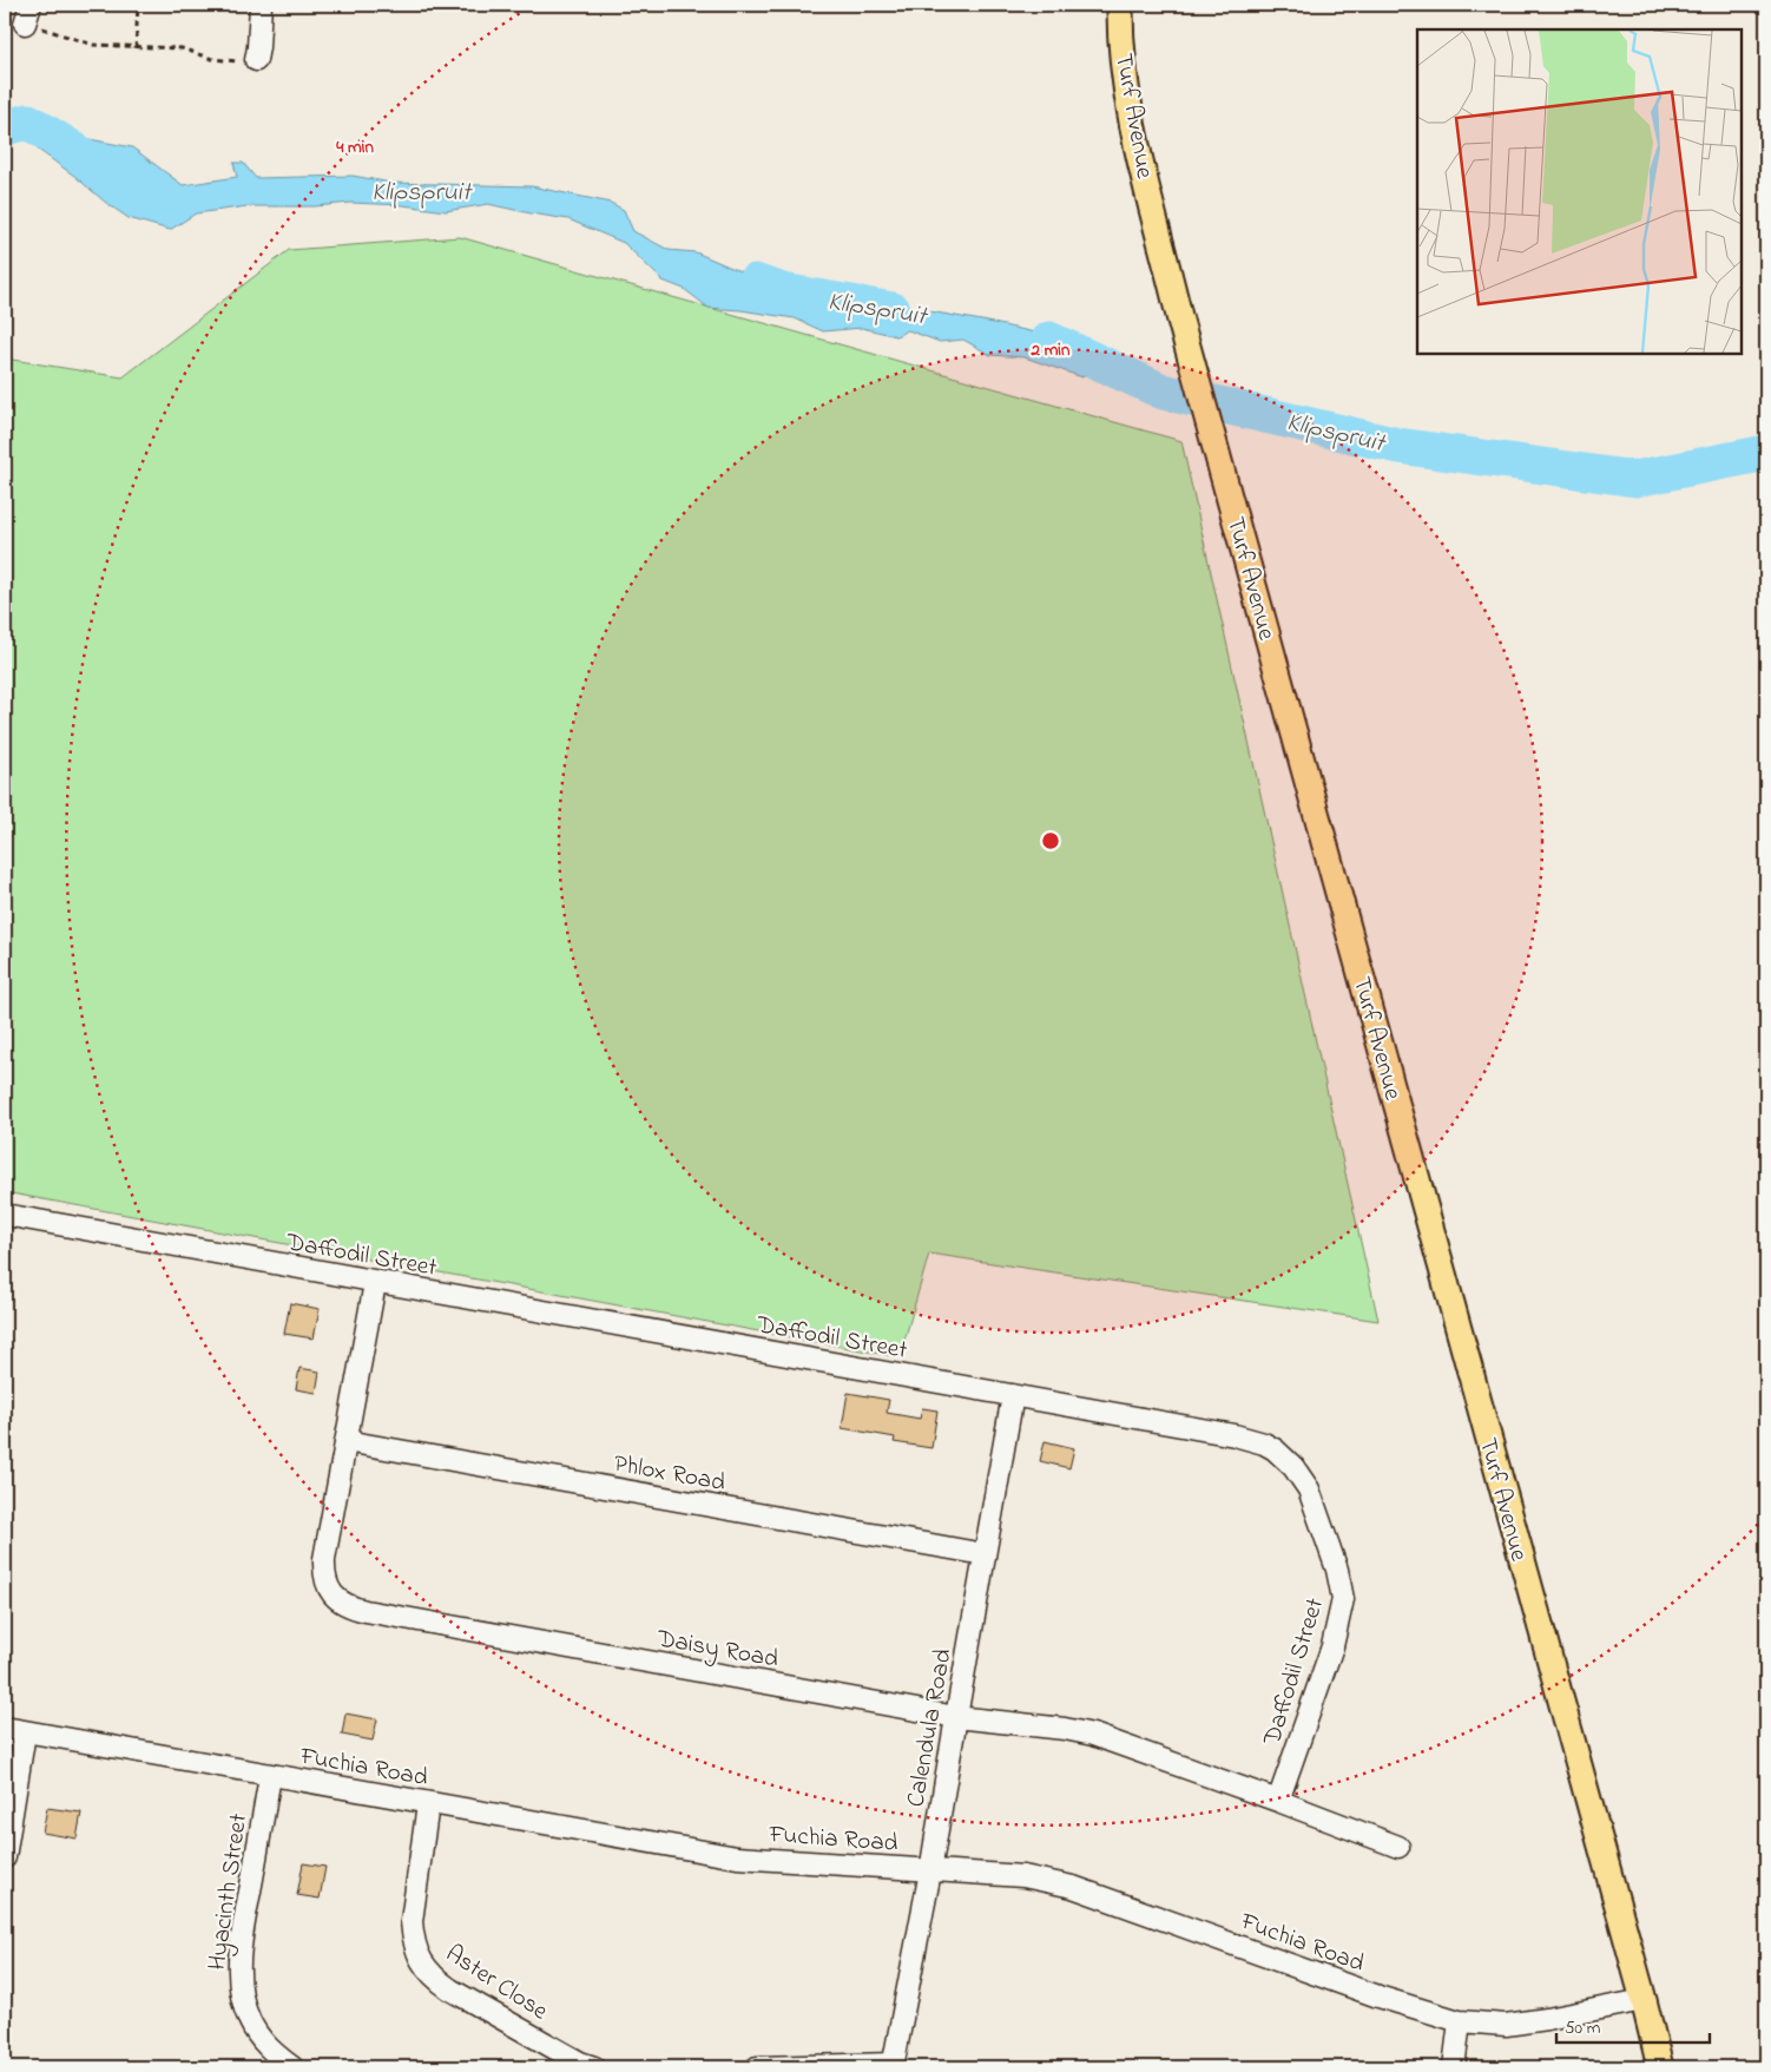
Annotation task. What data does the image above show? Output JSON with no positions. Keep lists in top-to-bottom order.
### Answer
{
  "streets": {
    "main road": ["Turf Avenue"],
    "street": [
      "Daffodil Street",
      "Phlox Road",
      "Daisy Road",
      "Calendula Road",
      "Fuchia Road",
      "Hyacinth Street",
      "Aster Close"
    ]
  },
  "crossings": [
    ["Turf Avenue", "Fuchia Road"],
    ["Daffodil Street", "Daisy Road"],
    ["Daffodil Street", "Calendula Road"],
    ["Phlox Road", "Daisy Road"],
    ["Phlox Road", "Calendula Road"],
    ["Daisy Road", "Calendula Road"],
    ["Calendula Road", "Fuchia Road"],
    ["Fuchia Road", "Hyacinth Street"],
    ["Fuchia Road", "Aster Close"]
  ],
  "water": ["Klipspruit"],
  "scale_bar": "50 m",
  "rings": ["4 min", "2 min"]
}
